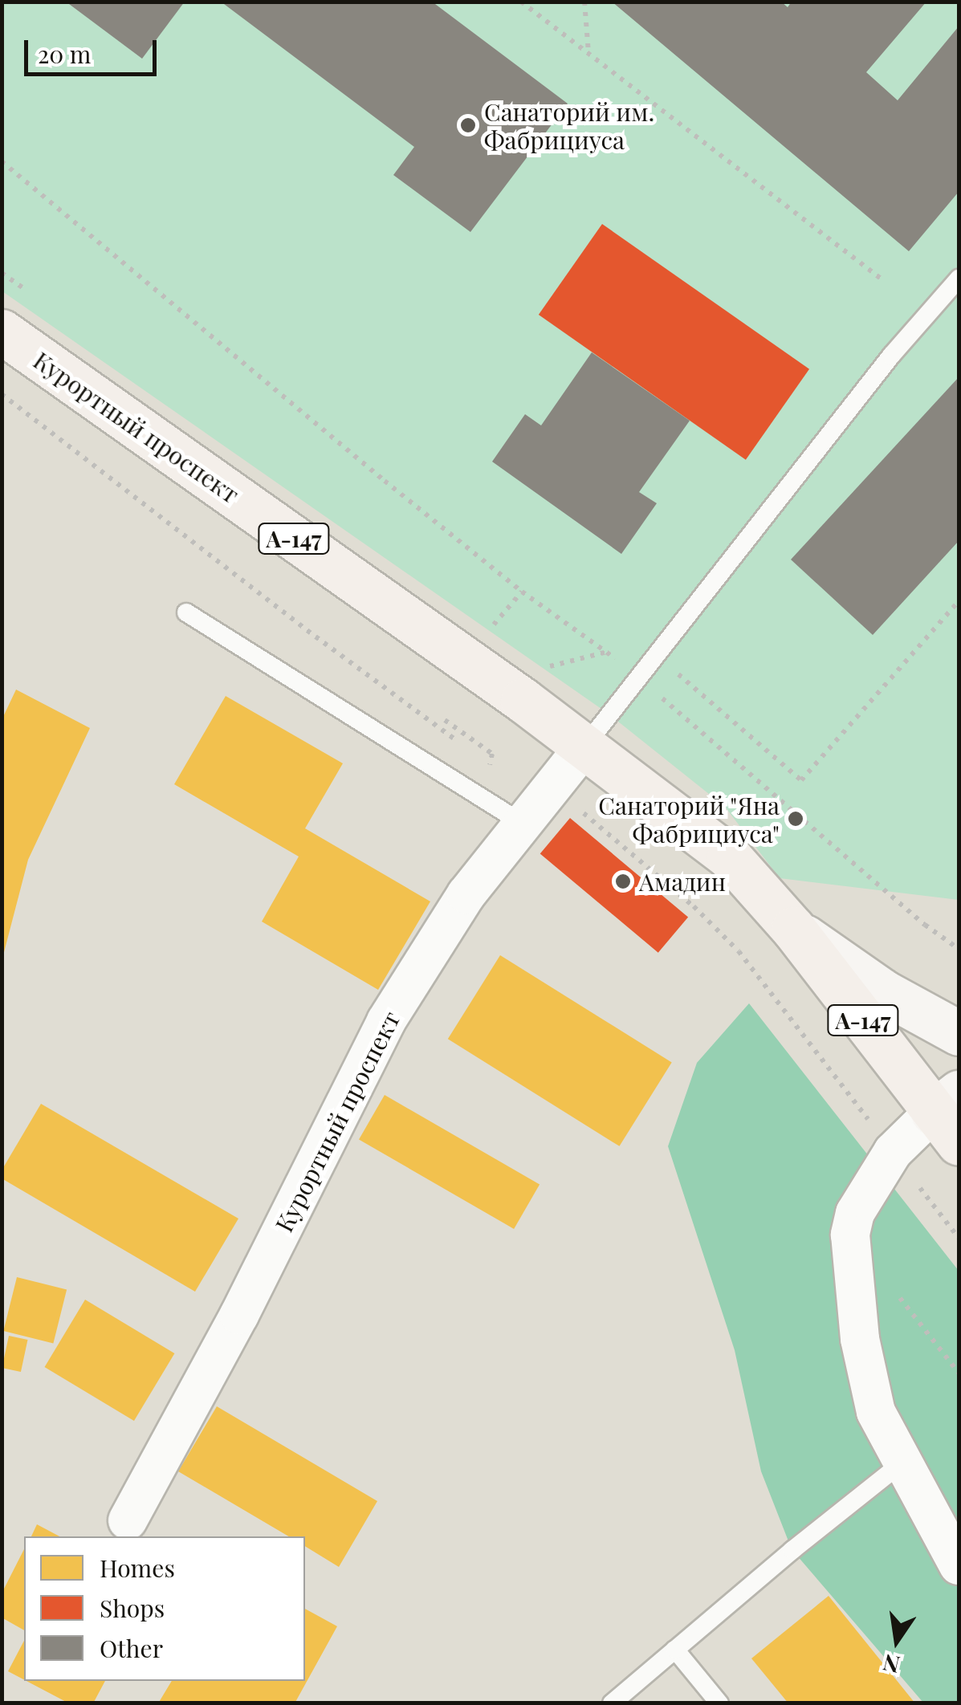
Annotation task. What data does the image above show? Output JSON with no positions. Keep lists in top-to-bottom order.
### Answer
{
  "streets": {
    "main road": ["Курортный проспект", "А-147"]
  },
  "places": ["Санаторий им. Фабрициуса", "Санаторий \"Яна Фабрициуса\"", "Амадин"],
  "legend": ["Homes", "Shops", "Other"],
  "scale_bar": "20 m",
  "north": "bottom"
}
